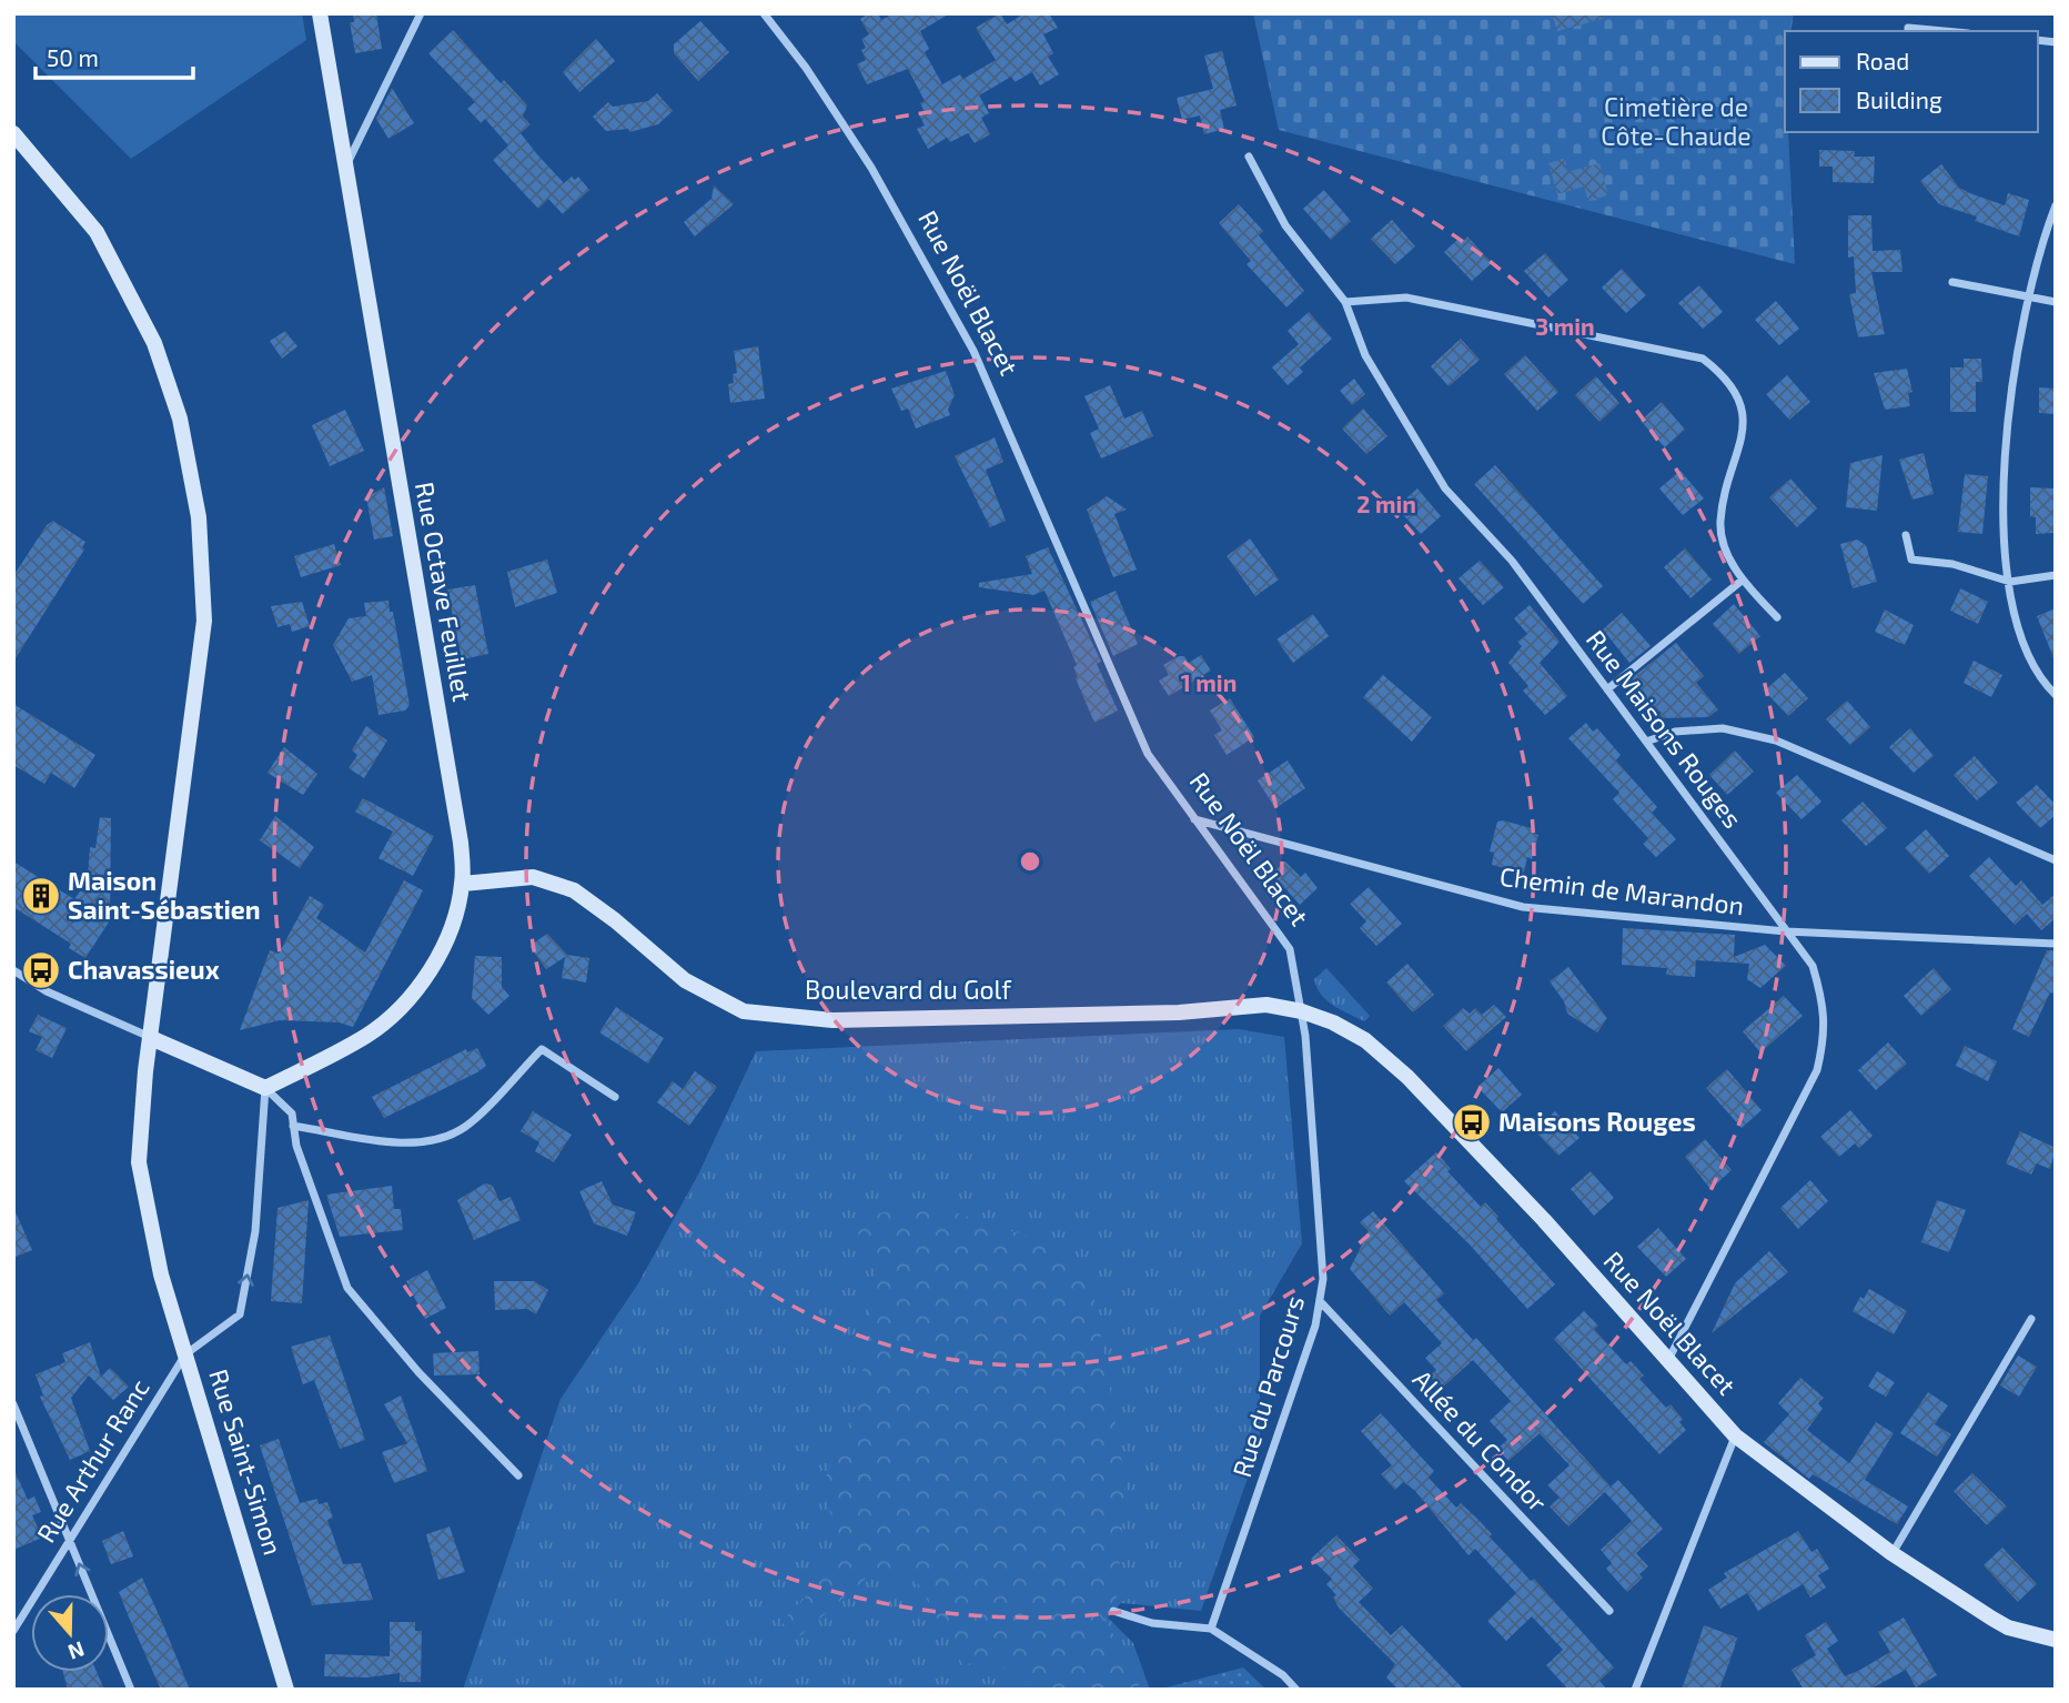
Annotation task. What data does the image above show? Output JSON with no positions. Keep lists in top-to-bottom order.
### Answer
{
  "streets": {
    "street": [
      "Rue Noël Blacet",
      "Rue Octave Feuillet",
      "Rue Maisons Rouges",
      "Chemin de Marandon",
      "Boulevard du Golf",
      "Rue du Parcours",
      "Allée du Condor",
      "Rue Arthur Ranc",
      "Rue Saint-Simon"
    ]
  },
  "crossings": [
    ["Rue Noël Blacet", "Rue Maisons Rouges"],
    ["Rue Noël Blacet", "Chemin de Marandon"],
    ["Rue Noël Blacet", "Boulevard du Golf"],
    ["Rue Noël Blacet", "Rue du Parcours"],
    ["Rue Octave Feuillet", "Boulevard du Golf"],
    ["Rue Octave Feuillet", "Rue Saint-Simon"],
    ["Rue Maisons Rouges", "Chemin de Marandon"],
    ["Boulevard du Golf", "Rue du Parcours"],
    ["Rue du Parcours", "Allée du Condor"],
    ["Rue Arthur Ranc", "Rue Saint-Simon"]
  ],
  "one_way": ["Rue Saint-Simon"],
  "parks": ["Cimetière de Côte-Chaude"],
  "places": {
    "building": ["Maison Saint-Sébastien"],
    "bus stop": ["Chavassieux", "Maisons Rouges"]
  },
  "legend": ["Road", "Building"],
  "scale_bar": "50 m",
  "north": "bottom",
  "rings": ["3 min", "2 min", "1 min"]
}
